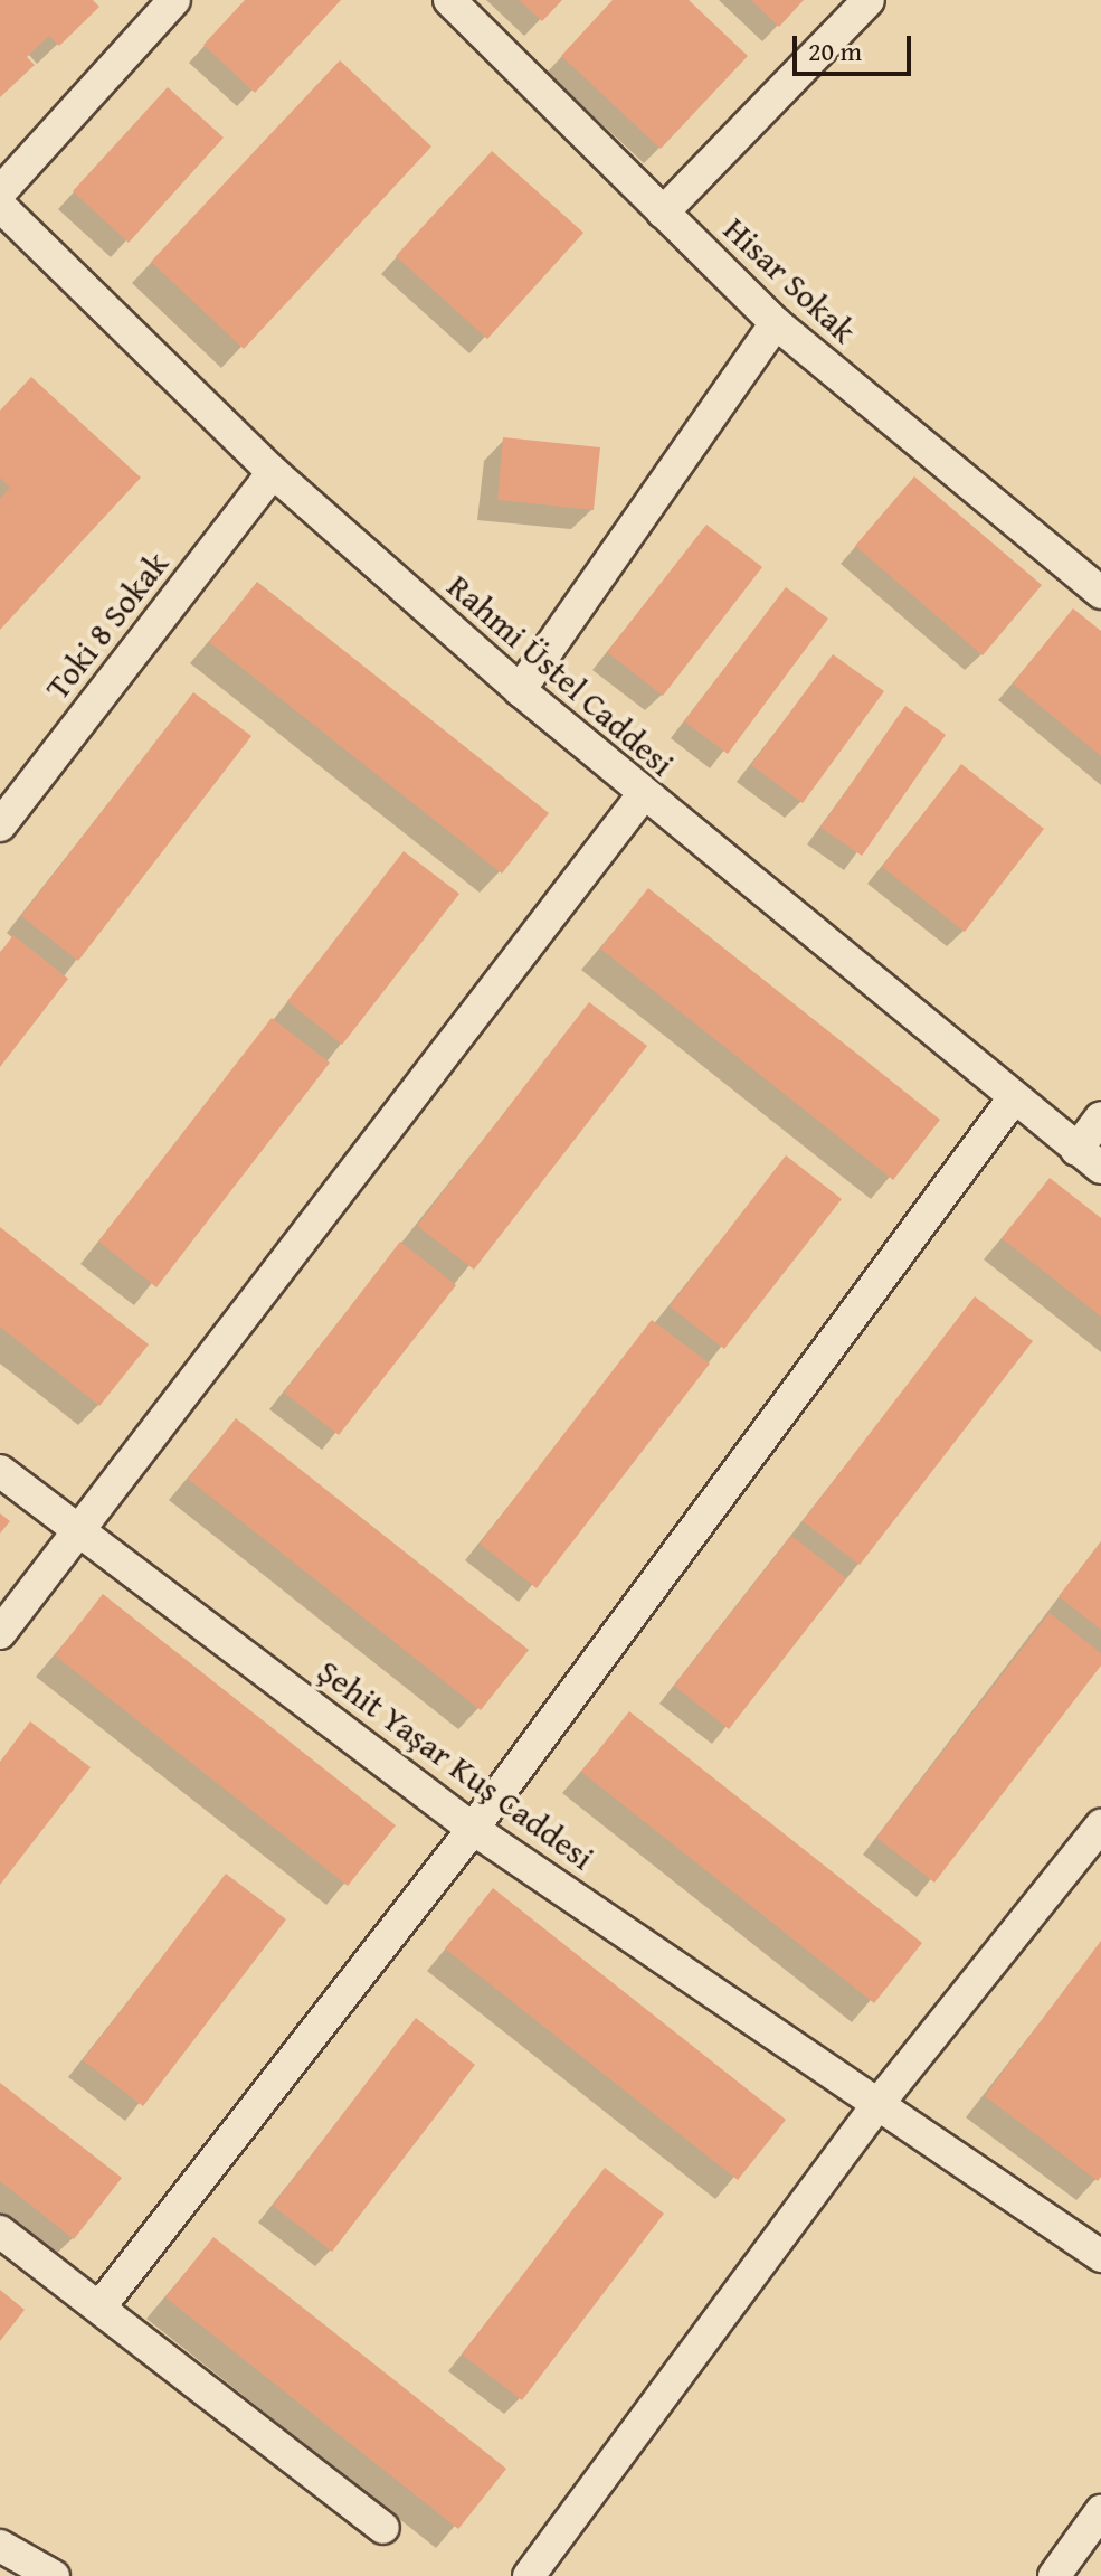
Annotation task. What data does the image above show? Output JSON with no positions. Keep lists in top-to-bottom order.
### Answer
{
  "streets": {
    "street": [
      "Hisar Sokak",
      "Toki 8 Sokak",
      "Rahmi Üstel Caddesi",
      "Şehit Yaşar Kuş Caddesi"
    ]
  },
  "crossings": [
    ["Toki 8 Sokak", "Rahmi Üstel Caddesi"]
  ],
  "scale_bar": "20 m"
}
